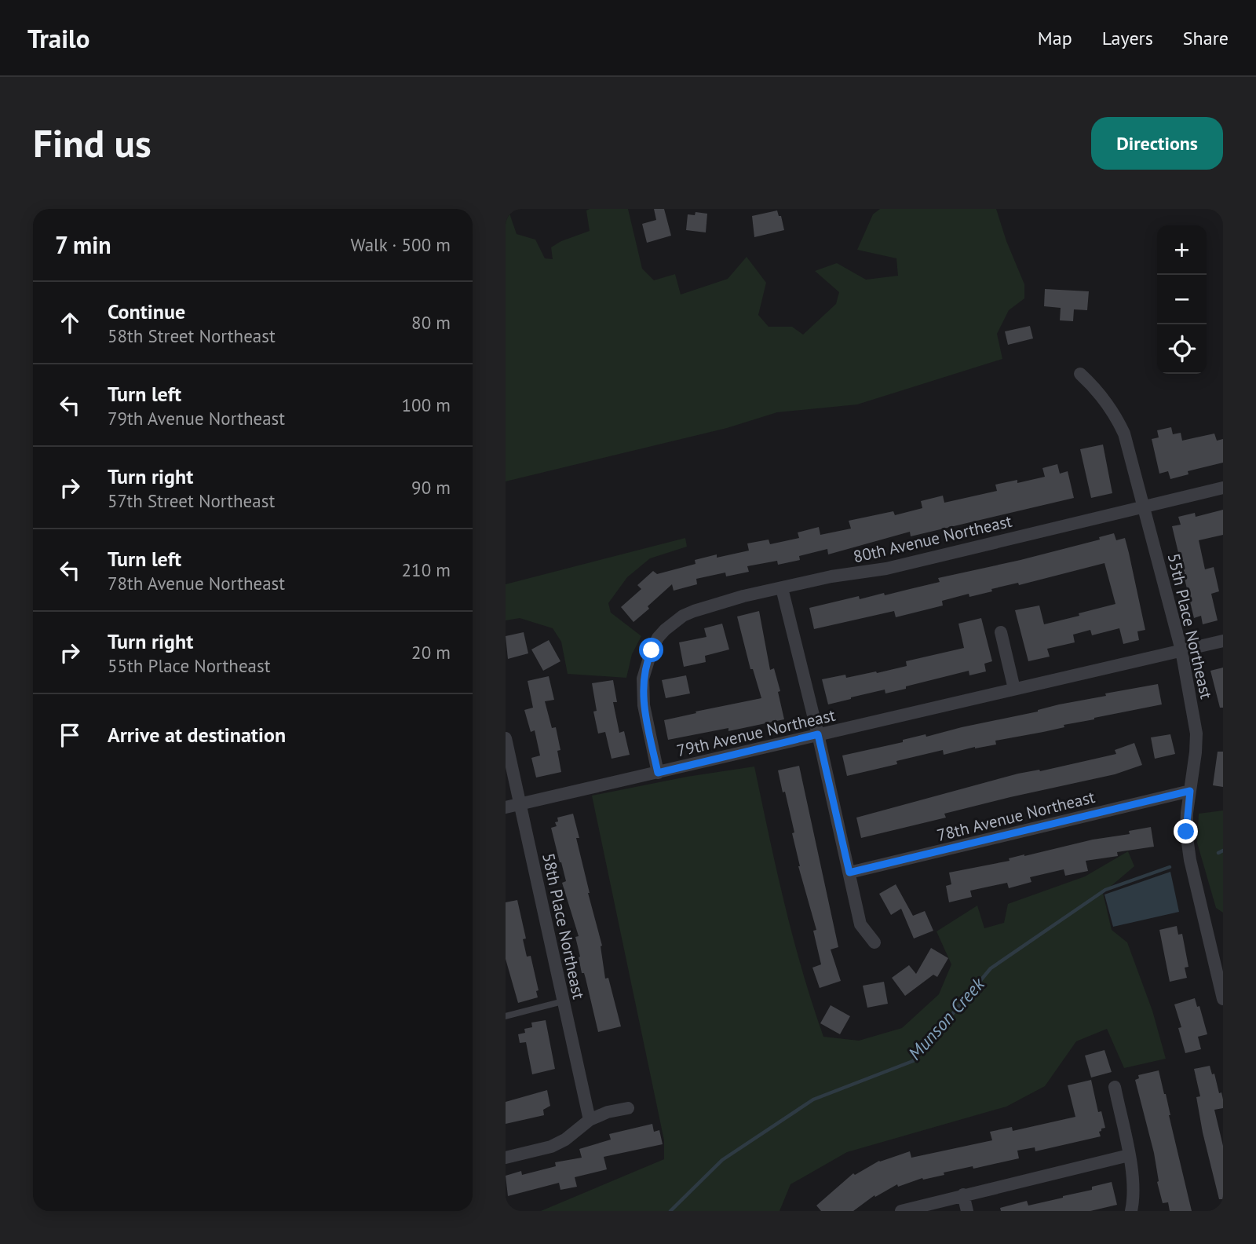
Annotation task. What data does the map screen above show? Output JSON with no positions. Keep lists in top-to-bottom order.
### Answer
{
  "streets": {
    "street": [
      "80th Avenue Northeast",
      "55th Place Northeast",
      "79th Avenue Northeast",
      "78th Avenue Northeast",
      "58th Place Northeast"
    ]
  },
  "crossings": [
    ["80th Avenue Northeast", "55th Place Northeast"],
    ["80th Avenue Northeast", "79th Avenue Northeast"],
    ["55th Place Northeast", "79th Avenue Northeast"],
    ["55th Place Northeast", "78th Avenue Northeast"],
    ["79th Avenue Northeast", "58th Place Northeast"]
  ],
  "water": ["Munson Creek"],
  "page": {
    "header": "Trailo",
    "nav": ["Map", "Layers", "Share"],
    "buttons": "Directions",
    "title": "Find us",
    "heading": ["7 min", "Walk · 500 m"],
    "map_buttons": ["+", "−"],
    "list": [
      ["Continue", "58th Street Northeast", "80 m"],
      ["Turn left", "79th Avenue Northeast", "100 m"],
      ["Turn right", "57th Street Northeast", "90 m"],
      ["Turn left", "78th Avenue Northeast", "210 m"],
      ["Turn right", "55th Place Northeast", "20 m"],
      "Arrive at destination"
    ]
  }
}
